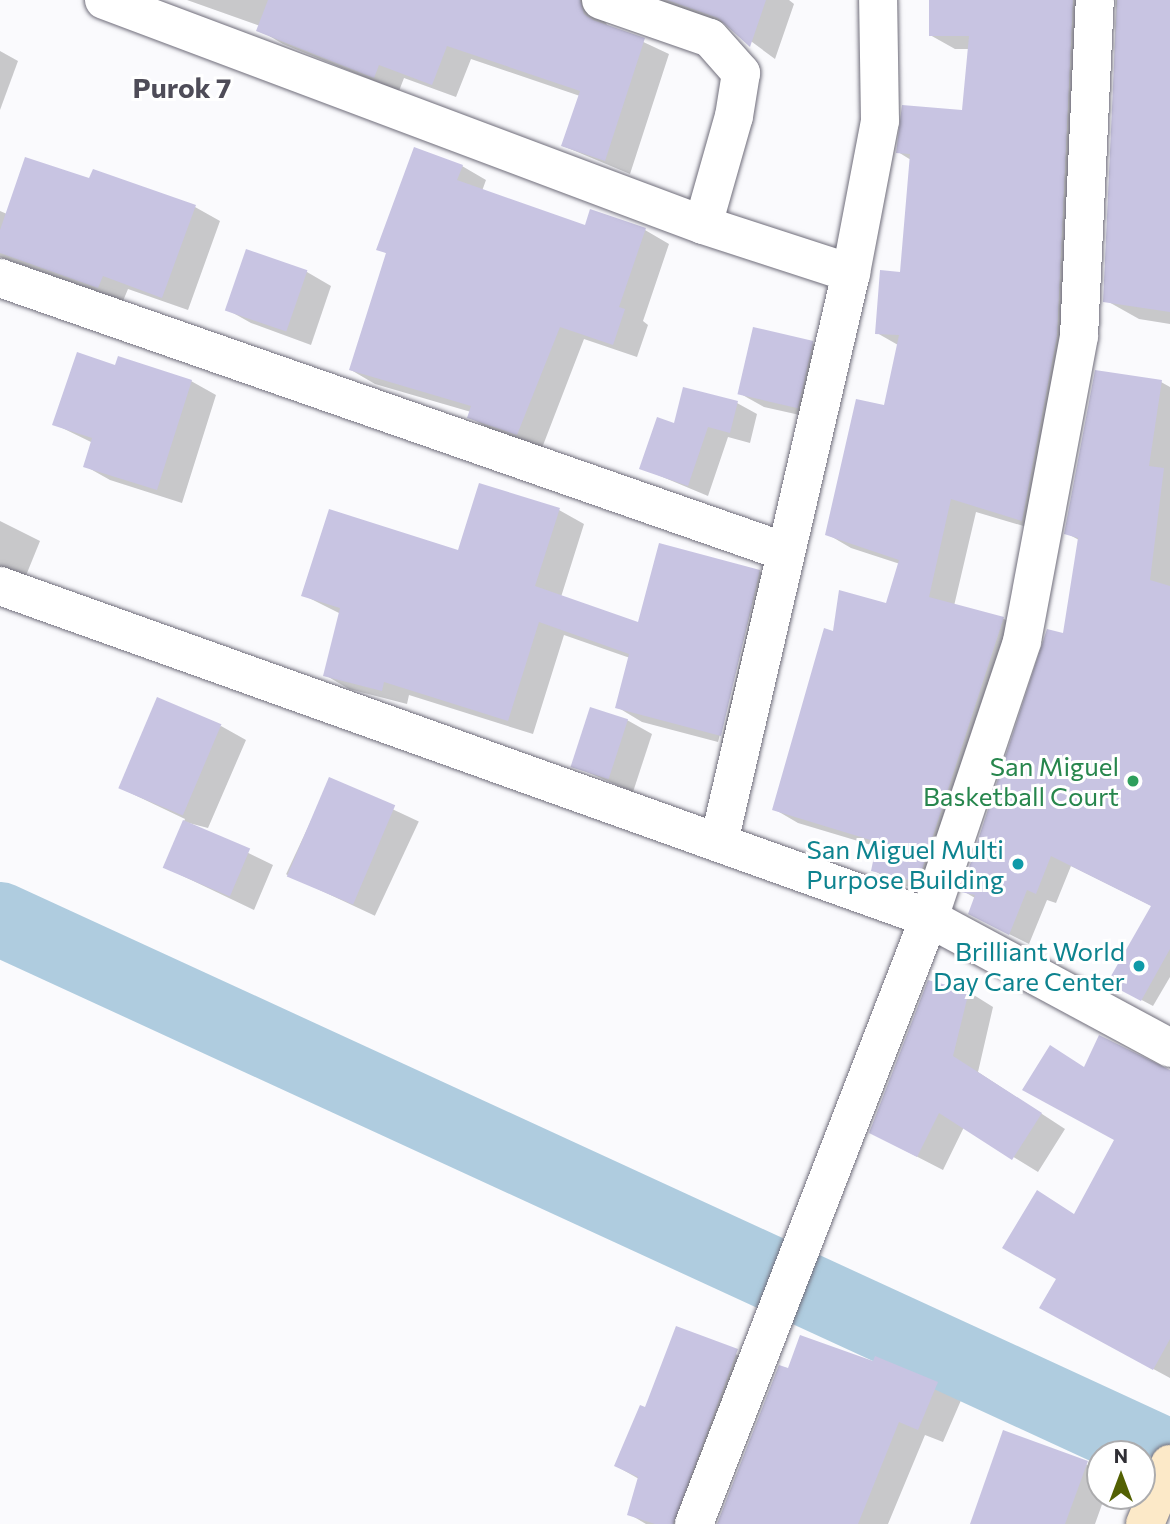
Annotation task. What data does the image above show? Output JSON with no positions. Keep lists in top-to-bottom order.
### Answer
{
  "districts": ["Purok 7"],
  "places": ["San Miguel Basketball Court", "San Miguel Multi Purpose Building", "Brilliant World Day Care Center"],
  "north": "top"
}
